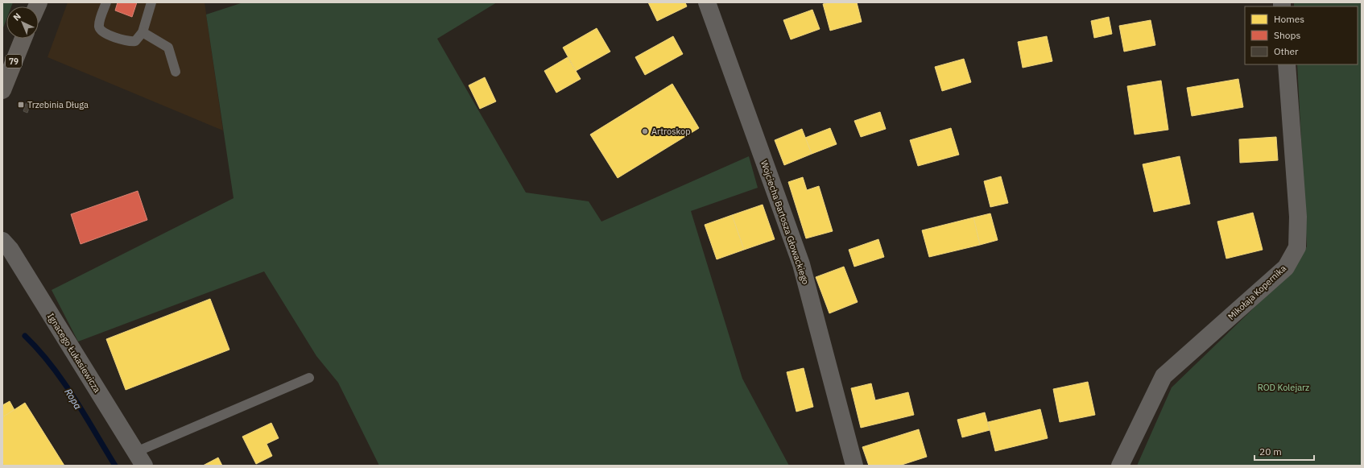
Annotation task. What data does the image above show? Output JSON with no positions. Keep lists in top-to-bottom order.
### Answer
{
  "streets": {
    "main road": ["79"],
    "street": ["Wojciecha Bartosza Głowackiego", "Mikołaja Kopernika", "Ignacego Łukasiewicza"]
  },
  "water": ["Ropa"],
  "parks": ["ROD Kolejarz"],
  "places": {
    "transit": ["Trzebinia Długa"],
    "other": ["Artroskop"]
  },
  "legend": ["Homes", "Shops", "Other"],
  "scale_bar": "20 m",
  "north": "top left"
}
